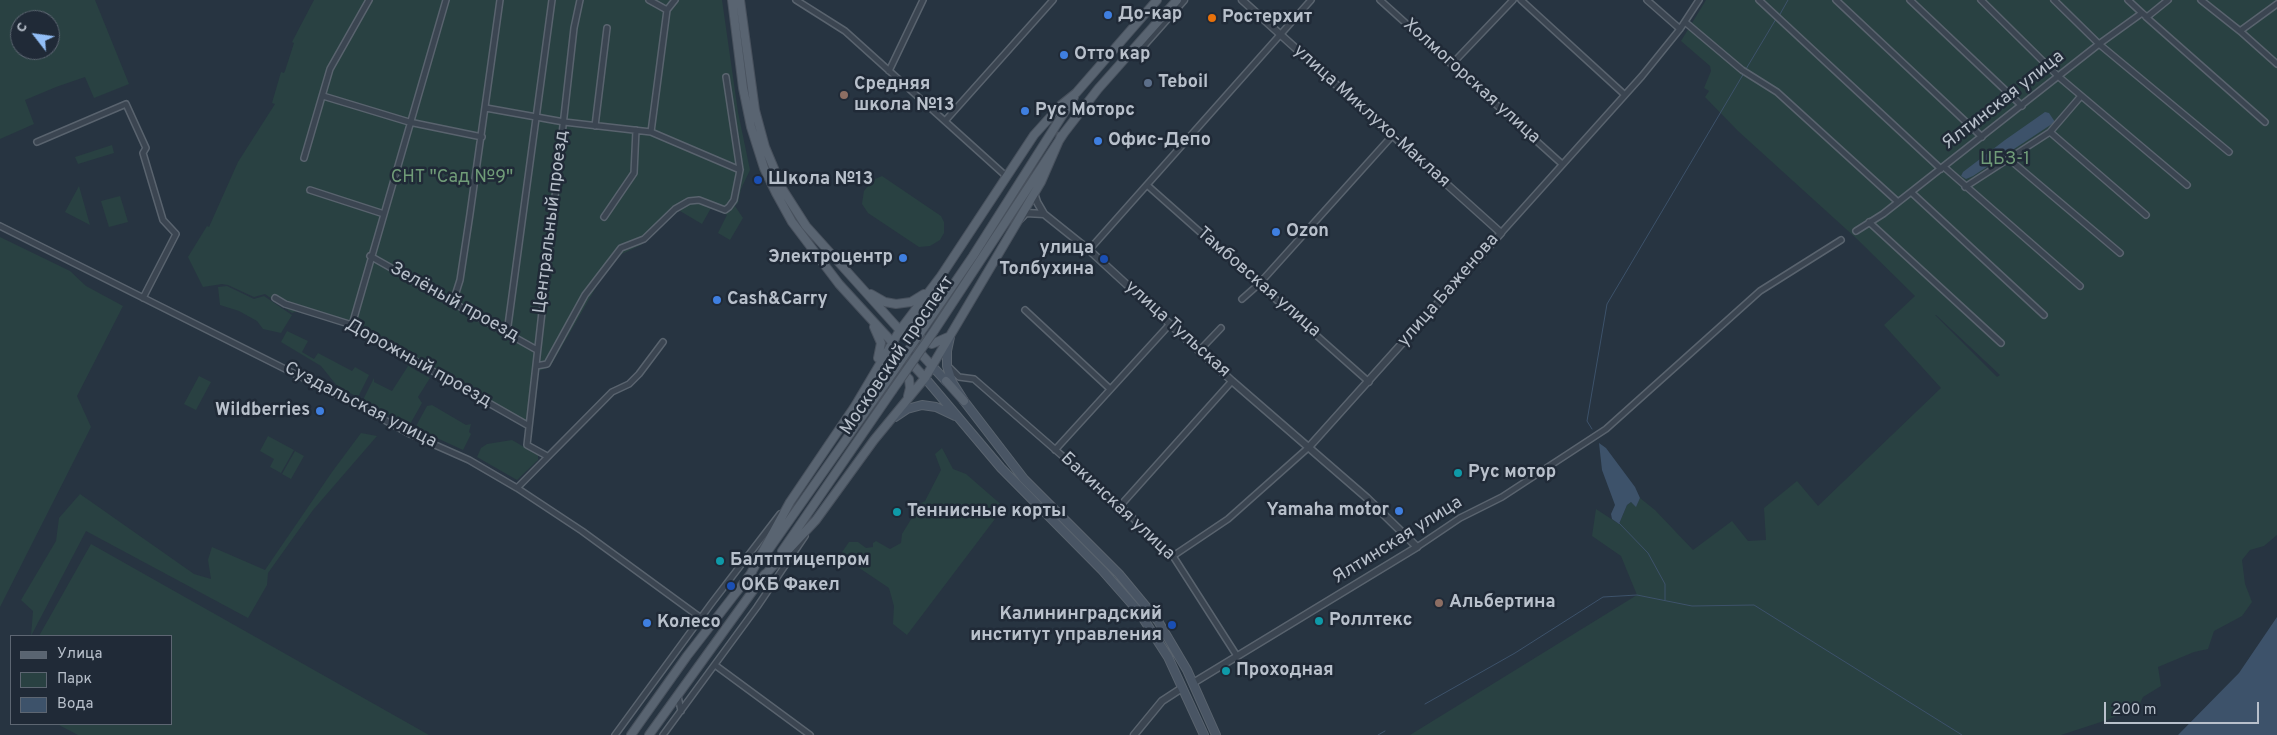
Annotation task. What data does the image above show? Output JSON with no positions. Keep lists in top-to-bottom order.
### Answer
{
  "streets": {
    "main road": ["Ялтинская улица", "Московский проспект"],
    "street": [
      "Холмогорская улица",
      "улица Миклухо-Маклая",
      "Центральный проезд",
      "Тамбовская улица",
      "улица Баженова",
      "Зелёный проезд",
      "улица Тульская",
      "Дорожный проезд",
      "Суздальская улица",
      "Бакинская улица"
    ]
  },
  "crossings": [
    ["Холмогорская улица", "улица Баженова"],
    ["Ялтинская улица", "улица Тульская"],
    ["Ялтинская улица", "Бакинская улица"],
    ["улица Миклухо-Маклая", "улица Баженова"],
    ["Центральный проезд", "Зелёный проезд"],
    ["Центральный проезд", "Дорожный проезд"],
    ["Тамбовская улица", "улица Баженова"],
    ["улица Баженова", "улица Тульская"],
    ["улица Баженова", "Бакинская улица"]
  ],
  "parks": ["ЦБЗ-1", "СНТ \"Сад №9\""],
  "places": [
    "До-кар",
    "Ростерхит",
    "Отто кар",
    "Teboil",
    "Средняя школа №13",
    "Рус Моторс",
    "Офис-Депо",
    "Школа №13",
    "Ozon",
    "Электроцентр",
    "улица Толбухина",
    "Cash&Carry",
    "Wildberries",
    "Рус мотор",
    "Yamaha motor",
    "Теннисные корты",
    "Балтптицепром",
    "ОКБ Факел",
    "Альбертина",
    "Роллтекс",
    "Колесо",
    "Калининградский институт управления",
    "Проходная"
  ],
  "legend": ["Улица", "Парк", "Вода"],
  "scale_bar": "200 m",
  "north": "top left"
}
